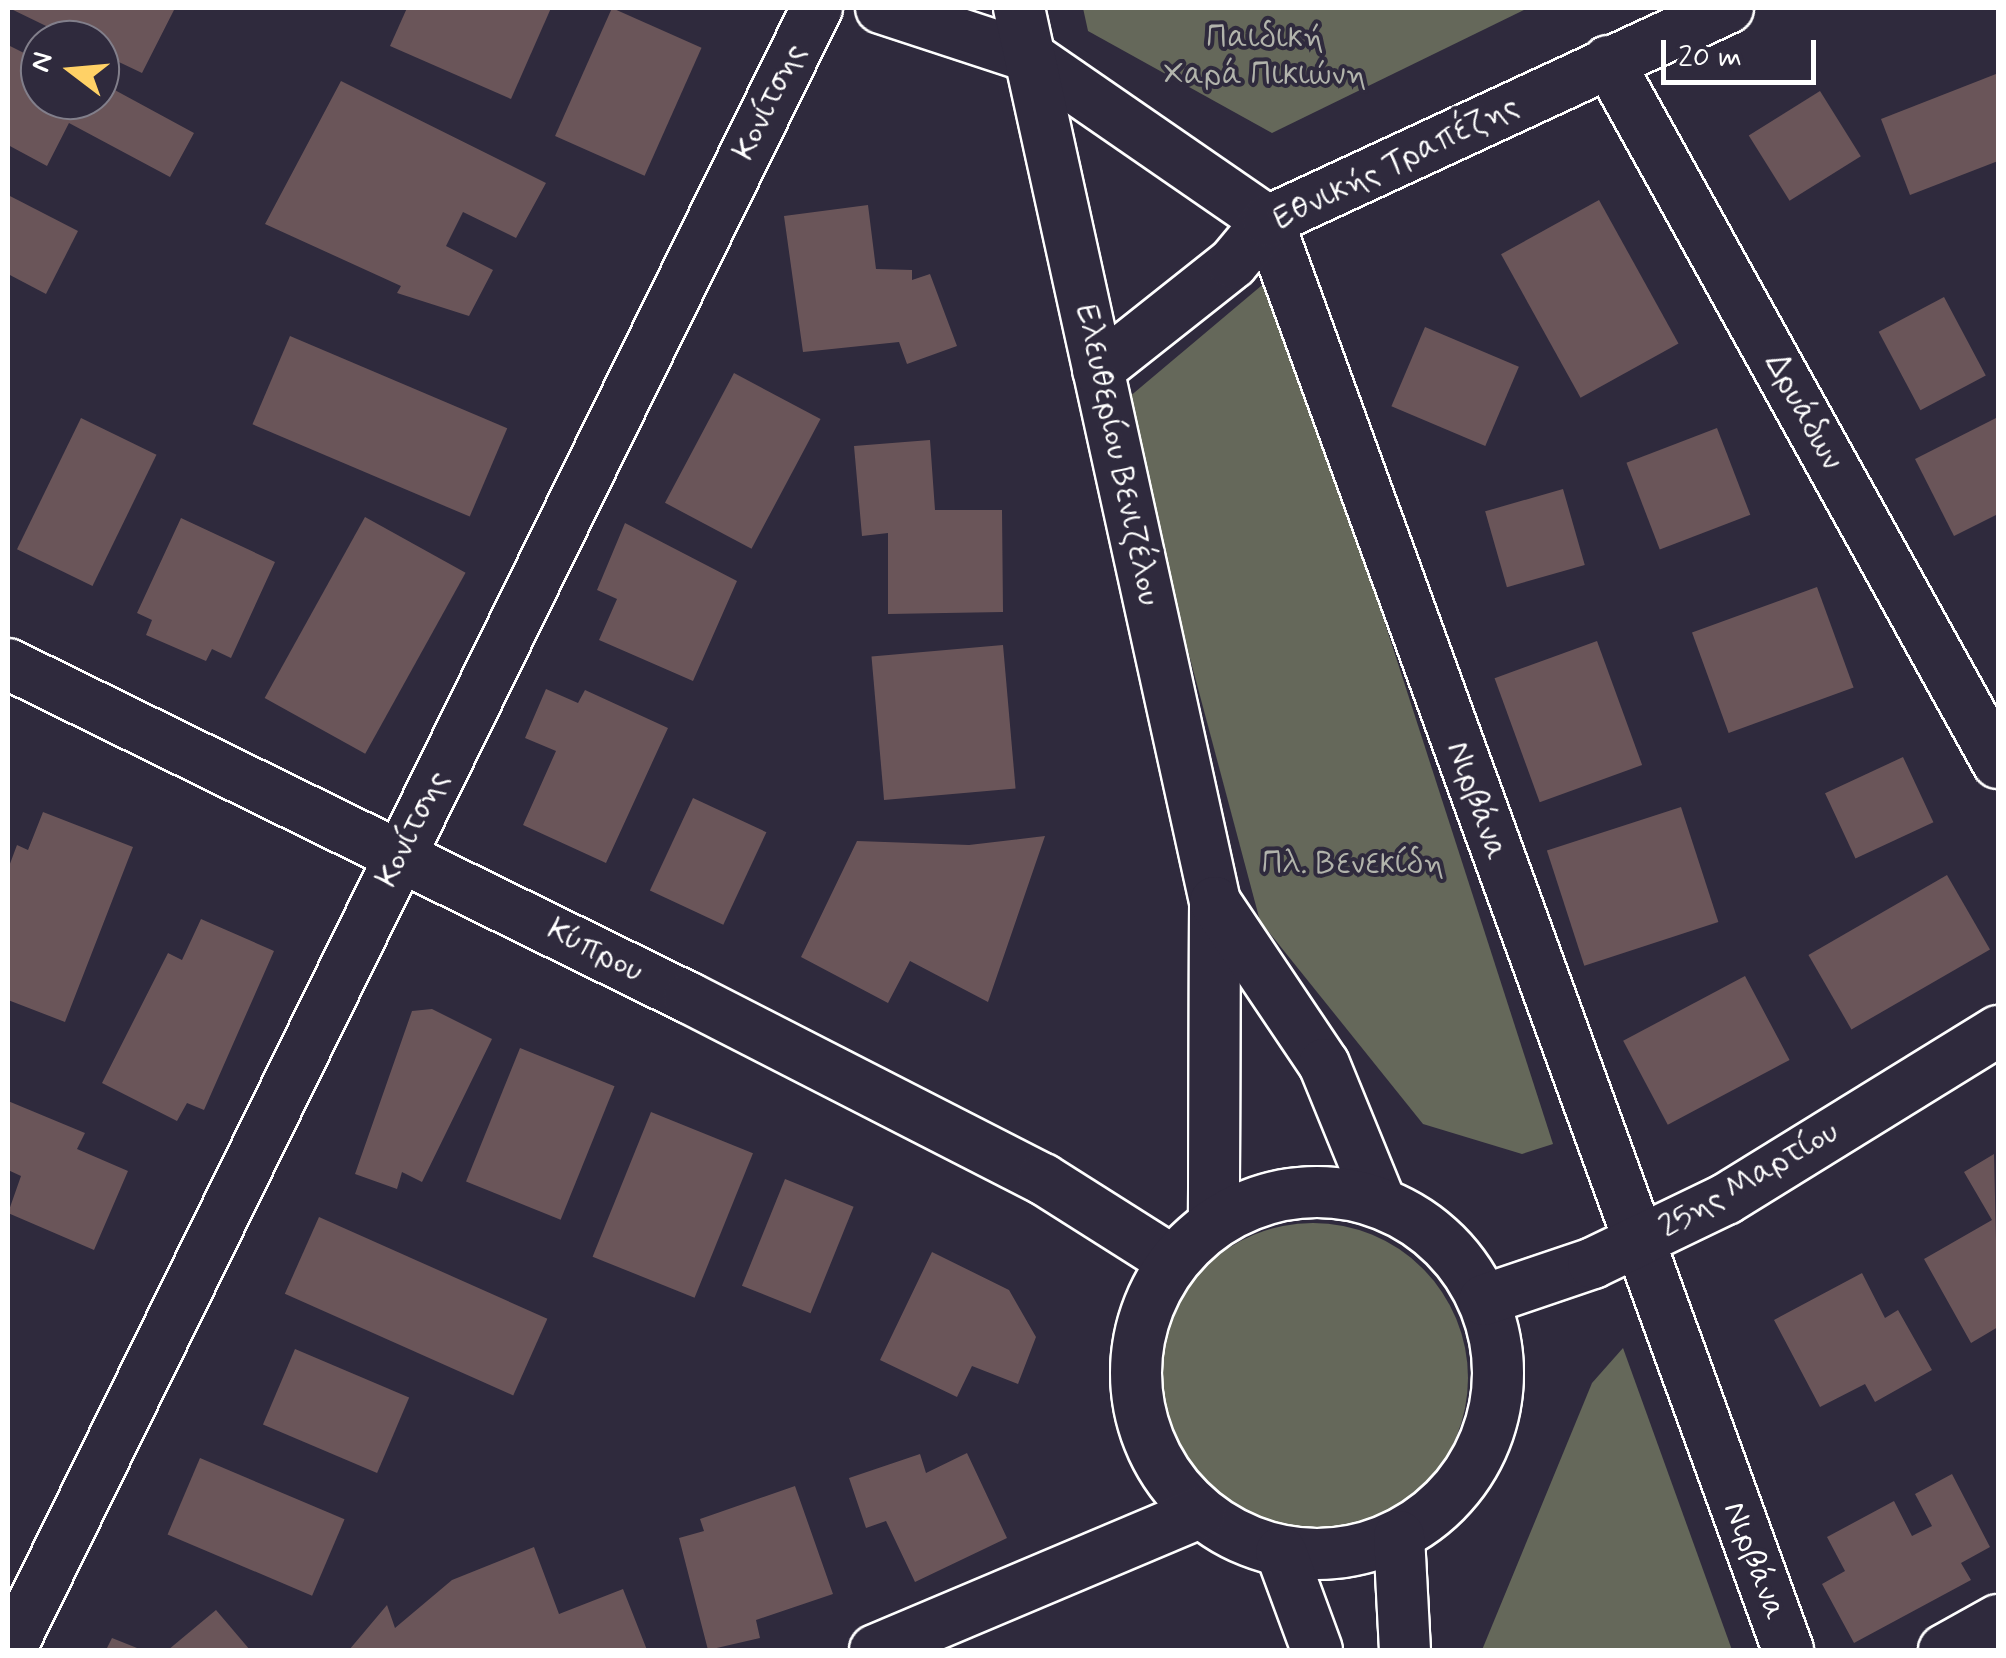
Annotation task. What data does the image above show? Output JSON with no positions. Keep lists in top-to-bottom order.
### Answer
{
  "streets": {
    "street": [
      "Κονίτσης",
      "Εθνικής Τραπέζης",
      "Δρυάδων",
      "Ελευθερίου Βενιζέλου",
      "Νιρβάνα",
      "Κύπρου",
      "25ης Μαρτίου"
    ]
  },
  "crossings": [
    ["Κονίτσης", "Κύπρου"],
    ["Εθνικής Τραπέζης", "Δρυάδων"],
    ["Εθνικής Τραπέζης", "Ελευθερίου Βενιζέλου"],
    ["Εθνικής Τραπέζης", "Νιρβάνα"],
    ["Νιρβάνα", "25ης Μαρτίου"]
  ],
  "parks": ["Παιδική Χαρά Πικιώνη", "Πλ. Βενεκίδη"],
  "scale_bar": "20 m",
  "north": "left"
}
